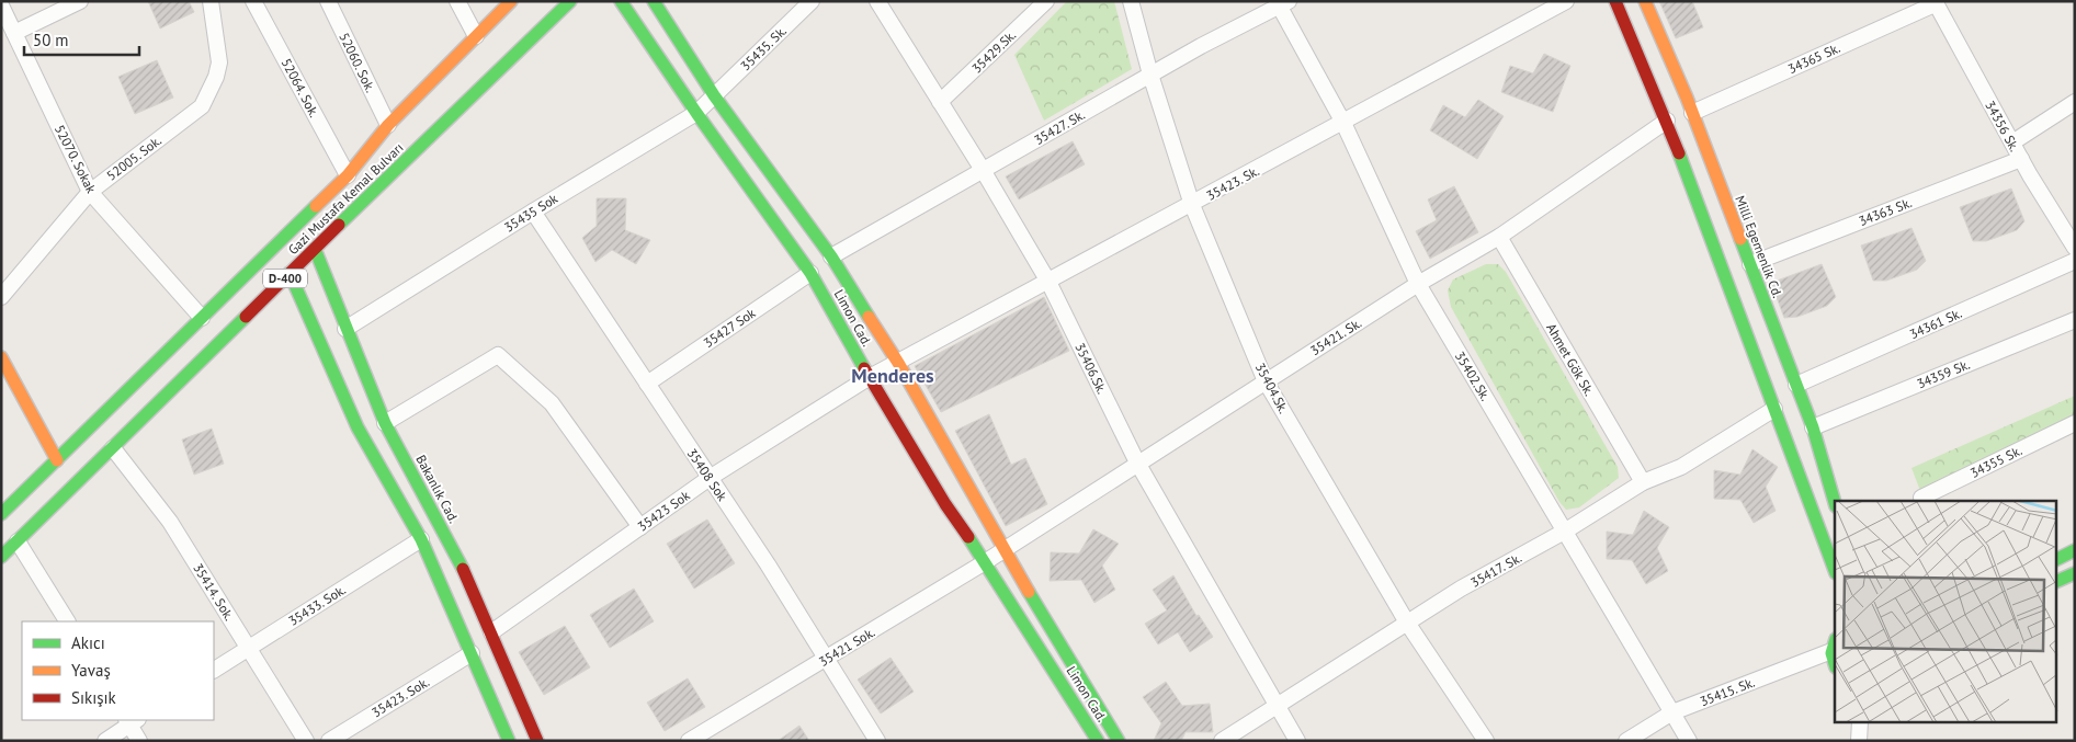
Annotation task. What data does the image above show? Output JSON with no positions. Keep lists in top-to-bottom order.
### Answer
{
  "streets": {
    "main road": [
      "Gazi Mustafa Kemal Bulvarı",
      "Milli Egemenlik Cd.",
      "D-400",
      "Limon Cad.",
      "Bakanlık Cad."
    ],
    "street": [
      "35435. Sk.",
      "35429.Sk.",
      "34365 Sk.",
      "52060. Sok.",
      "52064. Sok.",
      "34356 Sk.",
      "35427. Sk.",
      "52005. Sok.",
      "52070. Sokak",
      "35423. Sk.",
      "34363 Sk.",
      "35435 Sok",
      "34361 Sk.",
      "35427 Sok",
      "35421. Sk.",
      "Ahmet Gök Sk.",
      "35406.Sk.",
      "34359 Sk.",
      "35402.Sk.",
      "35404.Sk.",
      "34355 Sk.",
      "35408 Sok",
      "35423 Sok",
      "35417. Sk.",
      "35414. Sok.",
      "35433. Sok.",
      "35421 Sok.",
      "35415. Sk.",
      "35423. Sok."
    ]
  },
  "crossings": [
    ["35435. Sk.", "35435 Sok"],
    ["35435. Sk.", "Limon Cad."],
    ["35429.Sk.", "35406.Sk."],
    ["34365 Sk.", "34356 Sk."],
    ["34365 Sk.", "Milli Egemenlik Cd."],
    ["52060. Sok.", "Gazi Mustafa Kemal Bulvarı"],
    ["52064. Sok.", "Gazi Mustafa Kemal Bulvarı"],
    ["34356 Sk.", "34363 Sk."],
    ["35427. Sk.", "Limon Cad."],
    ["35427. Sk.", "35406.Sk."],
    ["35427. Sk.", "35402.Sk."],
    ["35427. Sk.", "35404.Sk."],
    ["52005. Sok.", "52070. Sokak"],
    ["52070. Sokak", "Gazi Mustafa Kemal Bulvarı"],
    ["35423. Sk.", "Limon Cad."],
    ["35423. Sk.", "35406.Sk."],
    ["35423. Sk.", "35402.Sk."],
    ["35423. Sk.", "35404.Sk."],
    ["35423. Sk.", "35423 Sok"],
    ["Gazi Mustafa Kemal Bulvarı", "Bakanlık Cad."],
    ["Gazi Mustafa Kemal Bulvarı", "35414. Sok."],
    ["34363 Sk.", "Milli Egemenlik Cd."],
    ["35435 Sok", "Limon Cad."],
    ["35435 Sok", "35408 Sok"],
    ["35435 Sok", "Bakanlık Cad."],
    ["Milli Egemenlik Cd.", "34361 Sk."],
    ["Milli Egemenlik Cd.", "34359 Sk."],
    ["Limon Cad.", "35427 Sok"],
    ["Limon Cad.", "35421. Sk."],
    ["Limon Cad.", "35423 Sok"],
    ["Limon Cad.", "35421 Sok."],
    ["35427 Sok", "35408 Sok"],
    ["35421. Sk.", "Ahmet Gök Sk."],
    ["35421. Sk.", "35406.Sk."],
    ["35421. Sk.", "35402.Sk."],
    ["35421. Sk.", "35404.Sk."],
    ["35421. Sk.", "35421 Sok."],
    ["Ahmet Gök Sk.", "35417. Sk."],
    ["35406.Sk.", "35417. Sk."],
    ["35402.Sk.", "35417. Sk."],
    ["35402.Sk.", "35415. Sk."],
    ["35404.Sk.", "35417. Sk."],
    ["35408 Sok", "35423 Sok"],
    ["35408 Sok", "35421 Sok."],
    ["Bakanlık Cad.", "35423 Sok"],
    ["35414. Sok.", "35433. Sok."]
  ],
  "districts": ["Menderes"],
  "legend": ["Akıcı", "Yavaş", "Sıkışık"],
  "scale_bar": "50 m"
}
